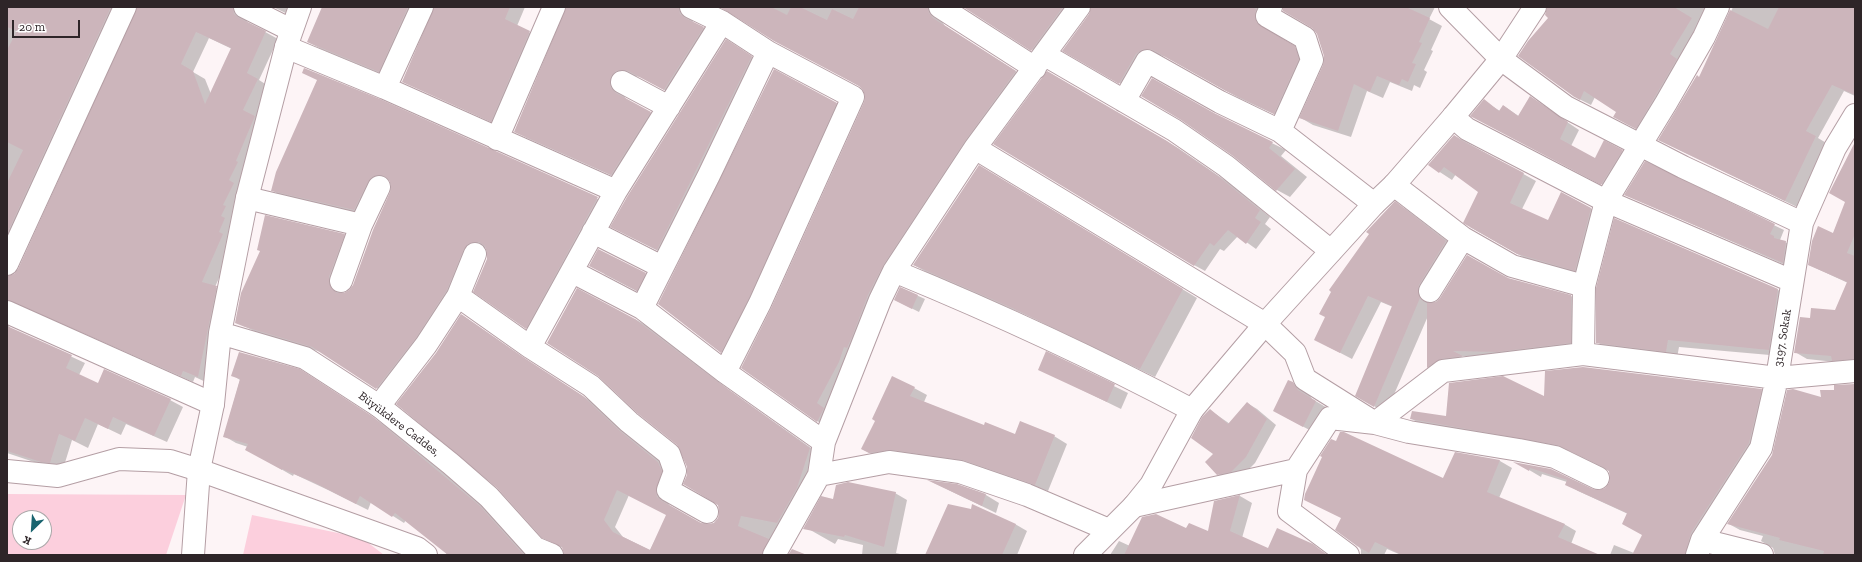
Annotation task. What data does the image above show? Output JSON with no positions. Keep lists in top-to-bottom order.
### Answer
{
  "streets": {
    "street": ["3197. Sokak", "Büyükdere Caddes,"]
  },
  "scale_bar": "20 m",
  "north": "bottom left"
}
